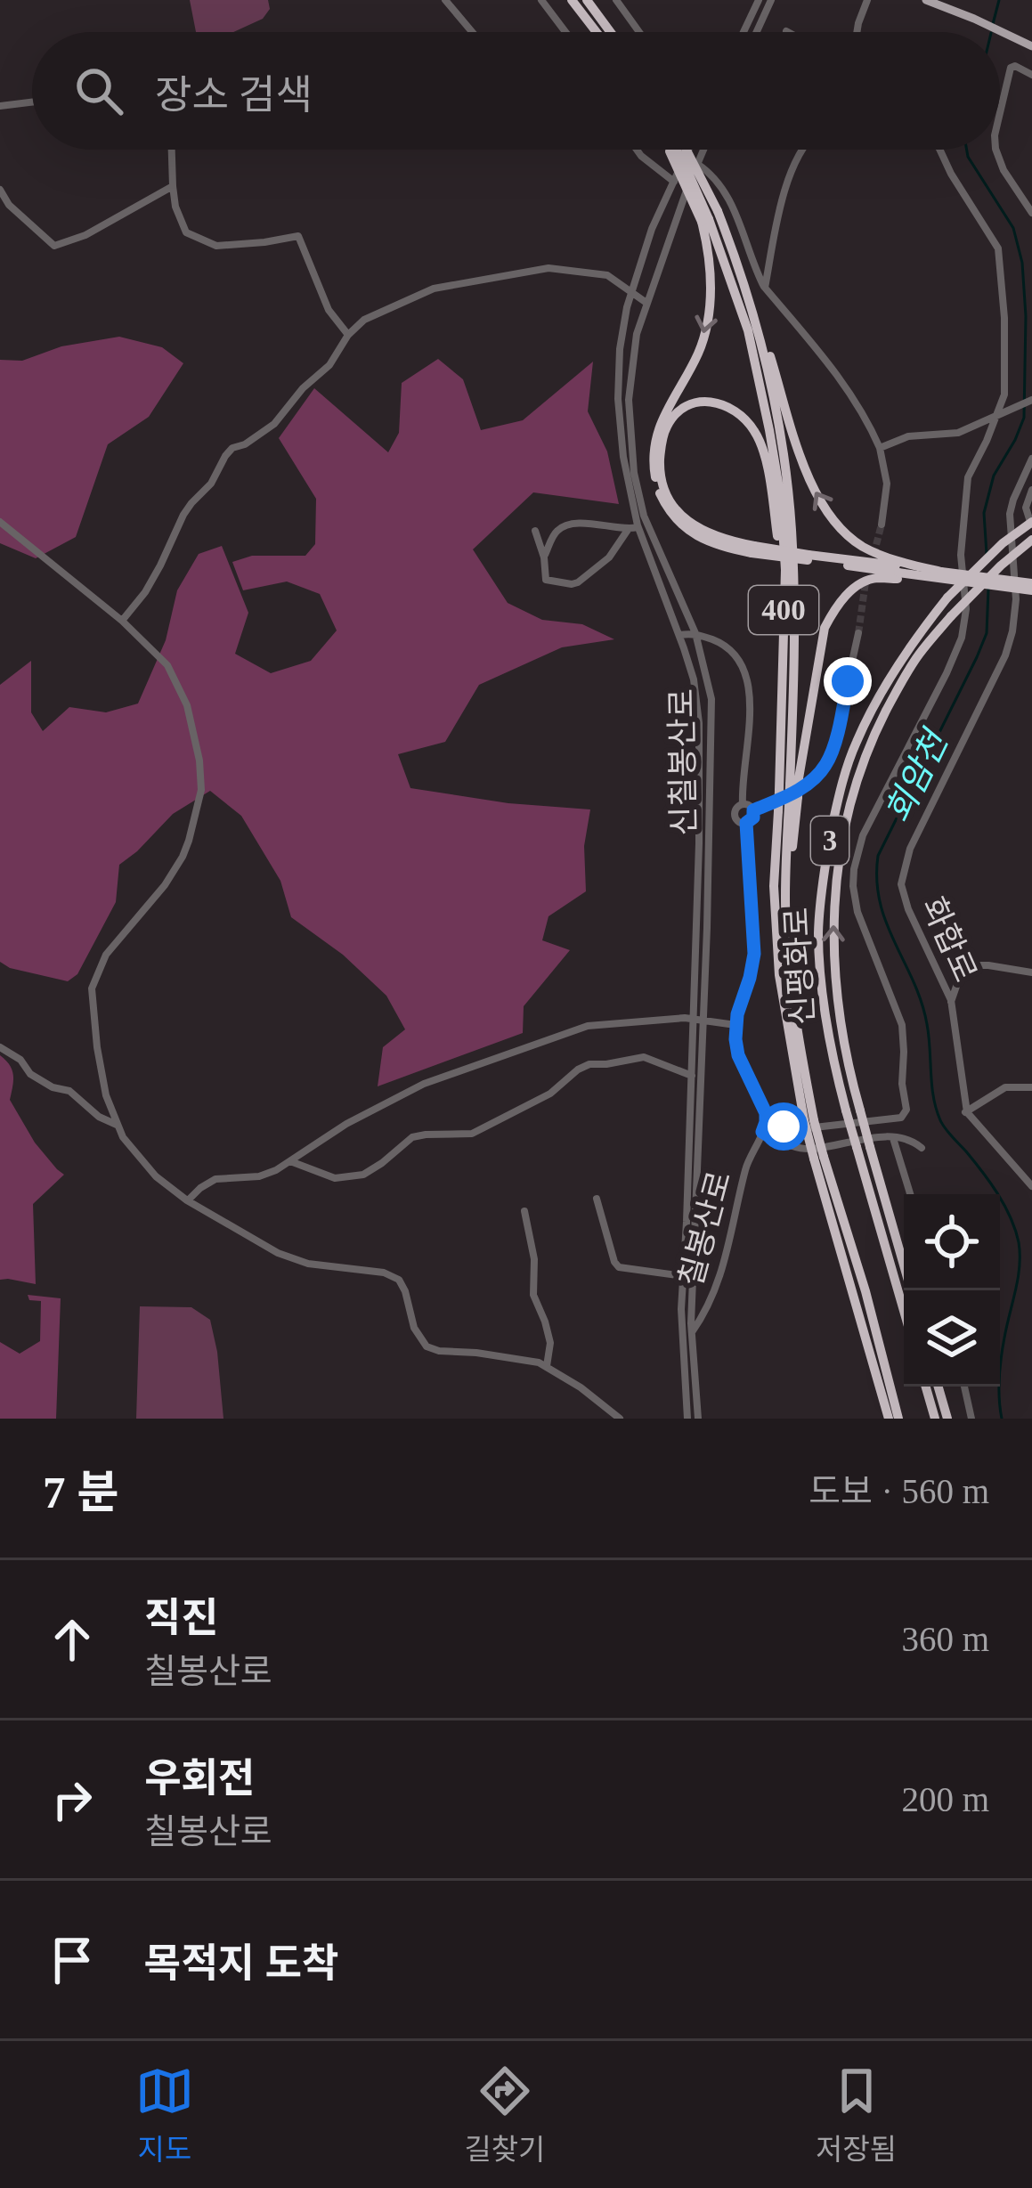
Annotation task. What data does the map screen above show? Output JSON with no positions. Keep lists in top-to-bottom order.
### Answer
{
  "streets": {
    "highway": ["400", "3", "신평화로"],
    "street": ["신칠봉산로", "화합로", "칠봉산로"]
  },
  "crossings": [
    ["신칠봉산로", "칠봉산로"]
  ],
  "water": ["회암천"],
  "page": {
    "search": "장소 검색",
    "heading": ["7 분", "도보 · 560 m"],
    "list": [
      ["직진", "칠봉산로", "360 m"],
      ["우회전", "칠봉산로", "200 m"],
      "목적지 도착"
    ],
    "nav": ["지도", "길찾기", "저장됨"]
  }
}
